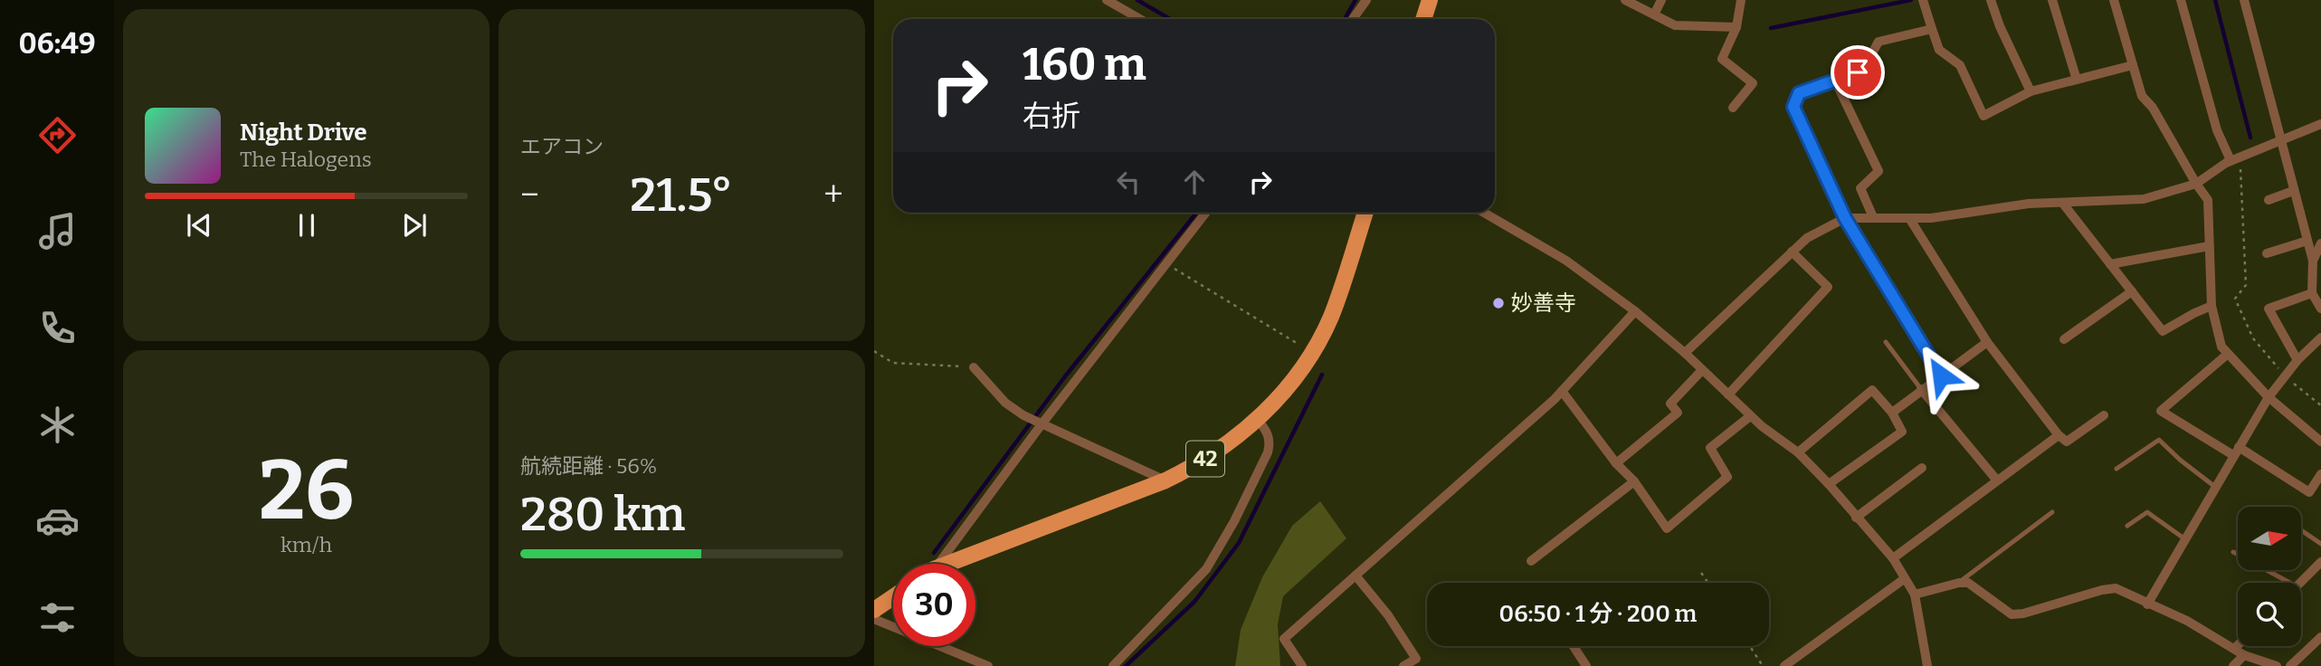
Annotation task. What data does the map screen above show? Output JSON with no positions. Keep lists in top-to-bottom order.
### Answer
{
  "streets": {
    "main road": ["42"]
  },
  "places": ["妙善寺"],
  "north": "right",
  "page": {
    "tabs": "06:49",
    "tile": [
      "エアコン",
      ["26", "km/h"],
      ["航続距離 · 56%", "280 km"]
    ],
    "turn": ["160 m", "右折"],
    "song": ["Night Drive", "The Halogens"],
    "heat": ["−", "21.5°", "+"],
    "limit": "30",
    "trip": "06:50 · 1 分 · 200 m"
  }
}
